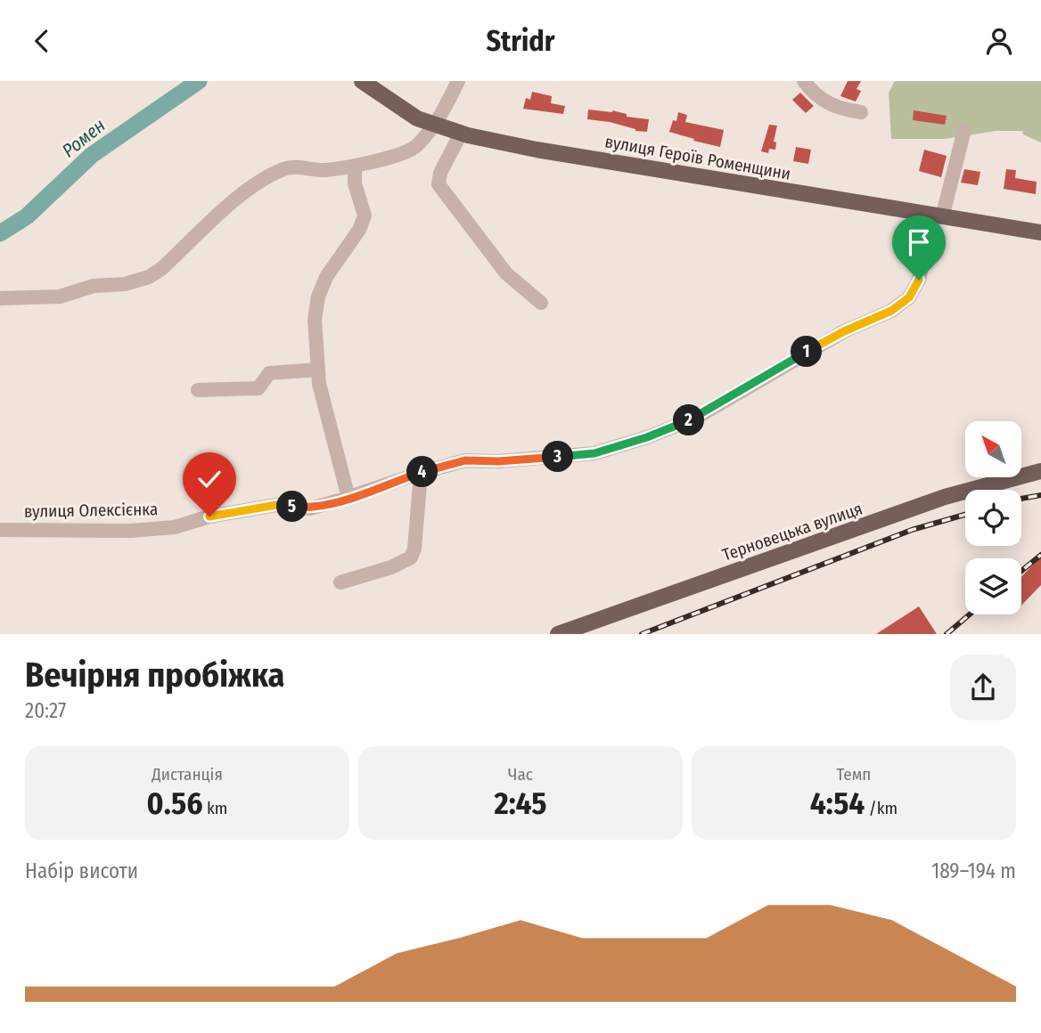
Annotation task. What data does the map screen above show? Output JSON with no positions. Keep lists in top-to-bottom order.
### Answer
{
  "streets": {
    "main road": ["вулиця Героїв Роменщини", "Терновецька вулиця"],
    "street": ["вулиця Олексієнка"]
  },
  "crossings": [
    ["вулиця Героїв Роменщини", "вулиця Олексієнка"]
  ],
  "water": ["Ромен"],
  "north": "top left",
  "page": {
    "header": "Stridr",
    "pins": [
      "1",
      "2",
      "3",
      "4",
      "5"
    ],
    "heading": ["Вечірня пробіжка", "20:27"],
    "stats": [
      ["Дистанція", "0.56 km"],
      ["Час", "2:45"],
      ["Темп", "4:54 /km"]
    ],
    "chart": ["Набір висоти", "189–194 m"]
  }
}
